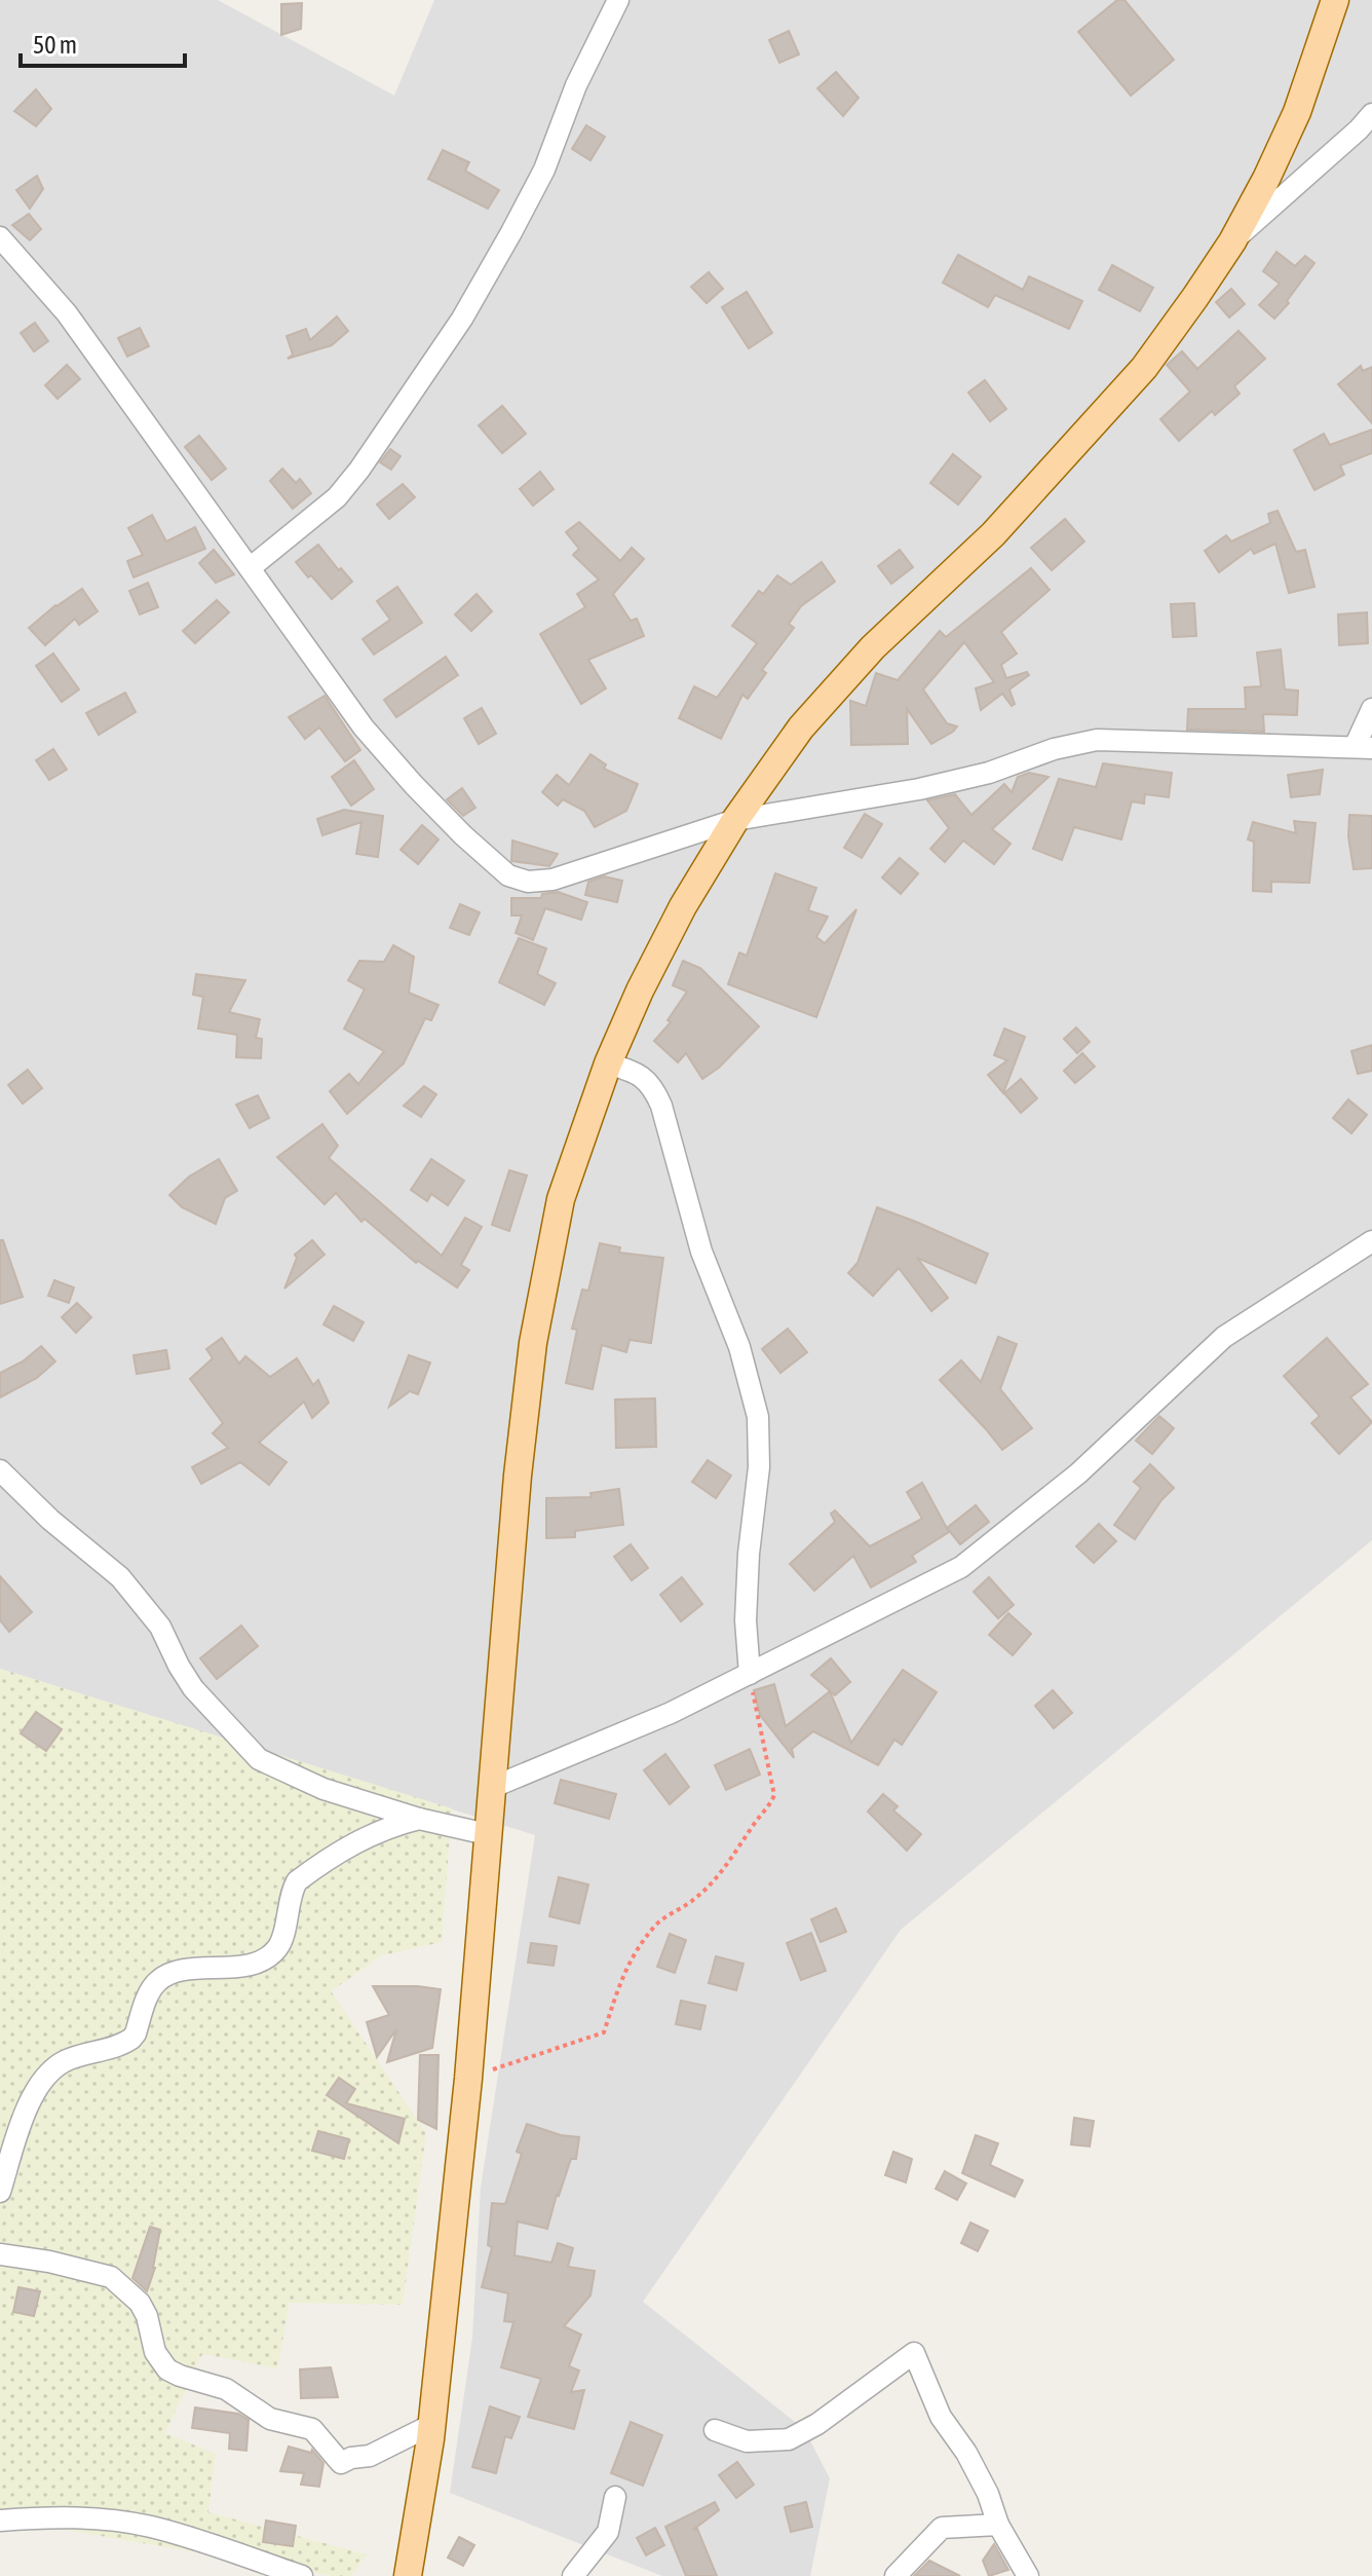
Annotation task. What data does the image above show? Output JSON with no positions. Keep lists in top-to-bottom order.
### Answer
{
  "scale_bar": "50 m"
}
